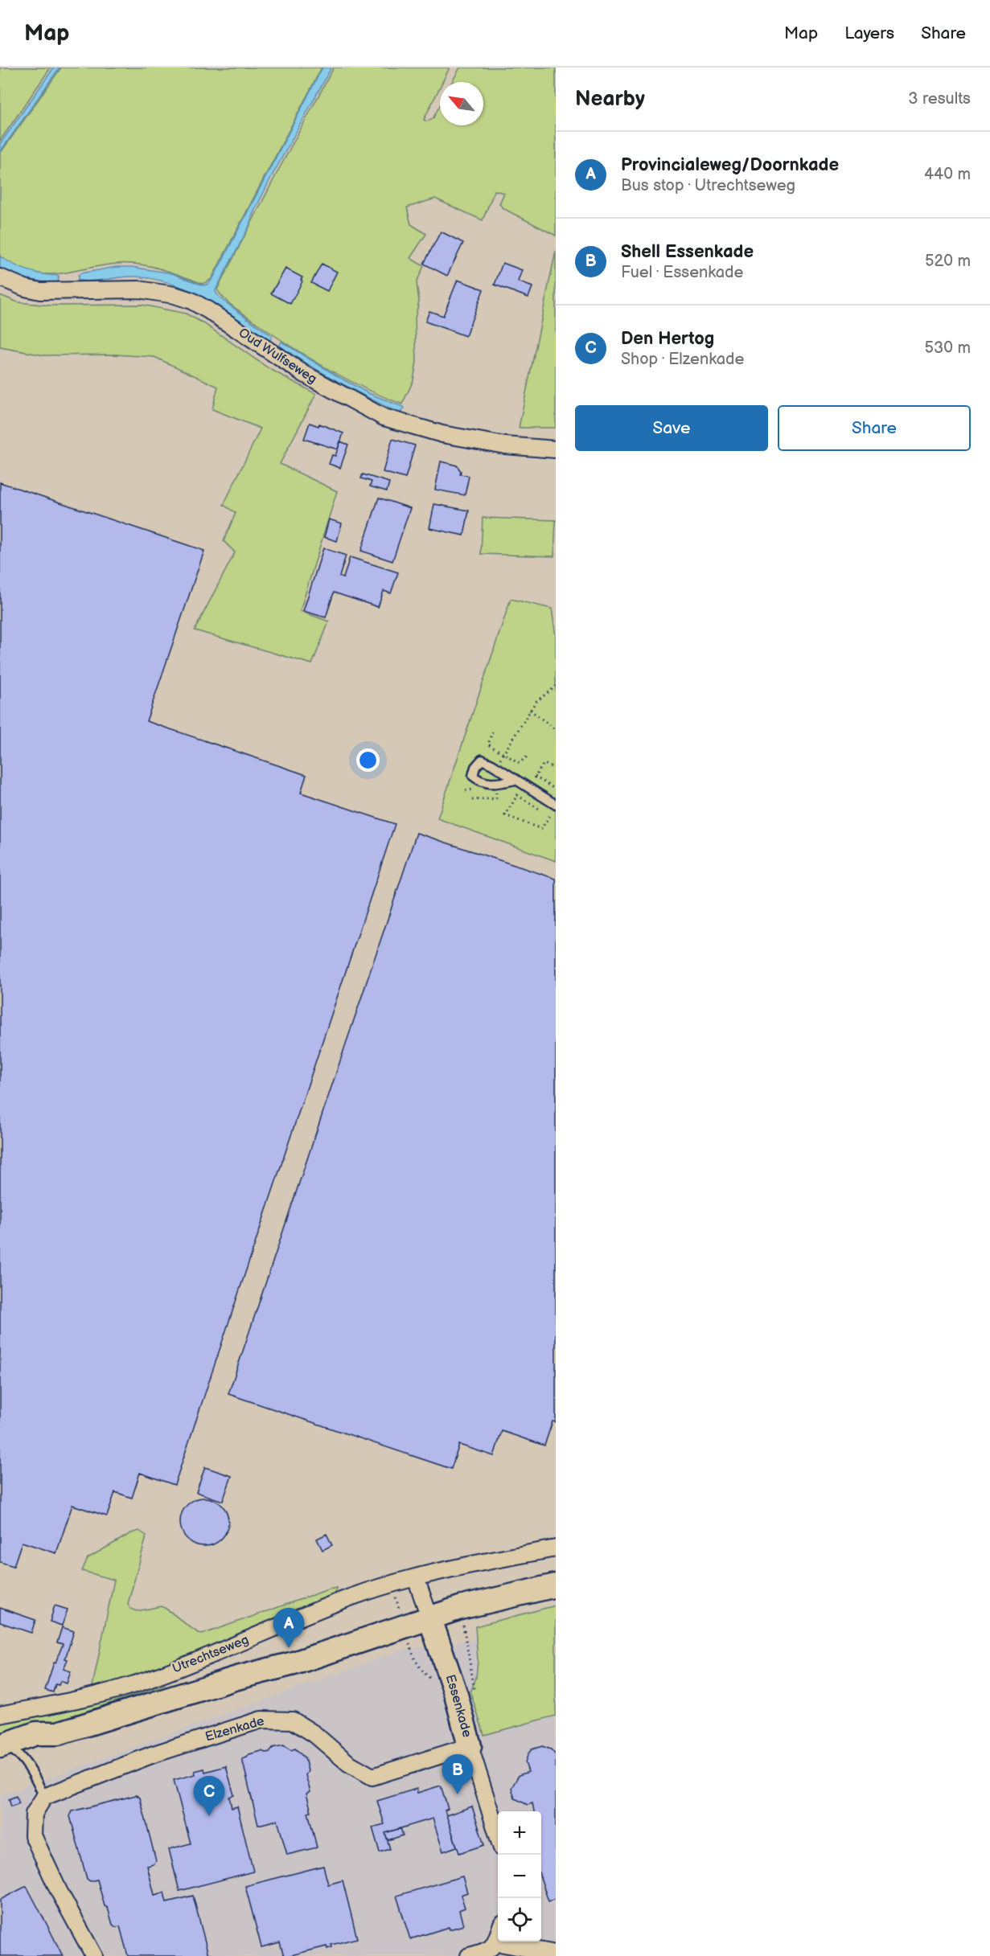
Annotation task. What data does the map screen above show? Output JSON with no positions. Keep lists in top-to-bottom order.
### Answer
{
  "streets": {
    "main road": ["Utrechtseweg", "Essenkade"],
    "street": ["Oud Wulfseweg", "Elzenkade"]
  },
  "crossings": [
    ["Utrechtseweg", "Essenkade"],
    ["Essenkade", "Elzenkade"]
  ],
  "north": "top left",
  "page": {
    "header": "Map",
    "nav": ["Map", "Layers", "Share"],
    "heading": ["Nearby", "3 results"],
    "list": [
      {
        "mark": "A",
        "name": "Provincialeweg/Doornkade",
        "note": "Bus stop · Utrechtseweg",
        "value": "440 m"
      },
      {
        "mark": "B",
        "name": "Shell Essenkade",
        "note": "Fuel · Essenkade",
        "value": "520 m"
      },
      {
        "mark": "C",
        "name": "Den Hertog",
        "note": "Shop · Elzenkade",
        "value": "530 m"
      }
    ],
    "buttons": ["Save", "Share"],
    "pins": ["A", "B", "C"],
    "map_buttons": ["+", "−"]
  }
}
